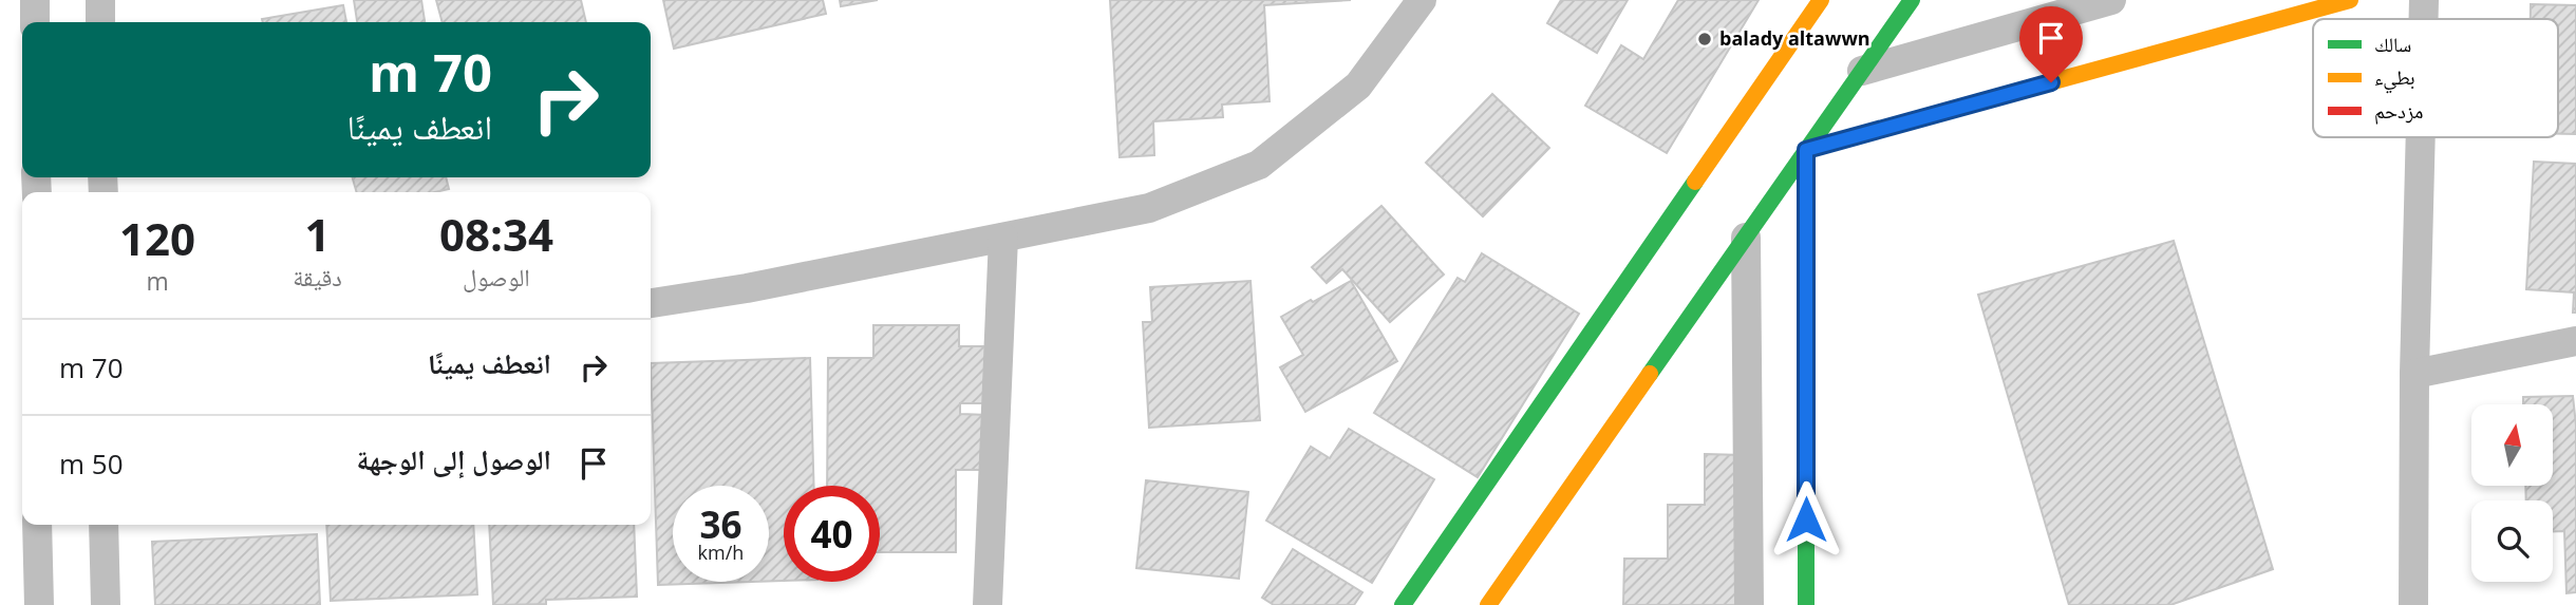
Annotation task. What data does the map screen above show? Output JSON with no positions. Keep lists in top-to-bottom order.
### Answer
{
  "places": ["balady altawwn"],
  "legend": ["سالك", "بطيء", "مزدحم"],
  "north": "top",
  "page": {
    "turn": ["70 m", "انعطف يمينًا"],
    "eta": [
      "08:34",
      "الوصول",
      "1",
      "دقيقة",
      "120",
      "m"
    ],
    "list": [
      {
        "name": "انعطف يمينًا",
        "value": "70 m"
      },
      {
        "name": "الوصول إلى الوجهة",
        "value": "50 m"
      }
    ],
    "speed": "36 km/h",
    "limit": "40"
  }
}
